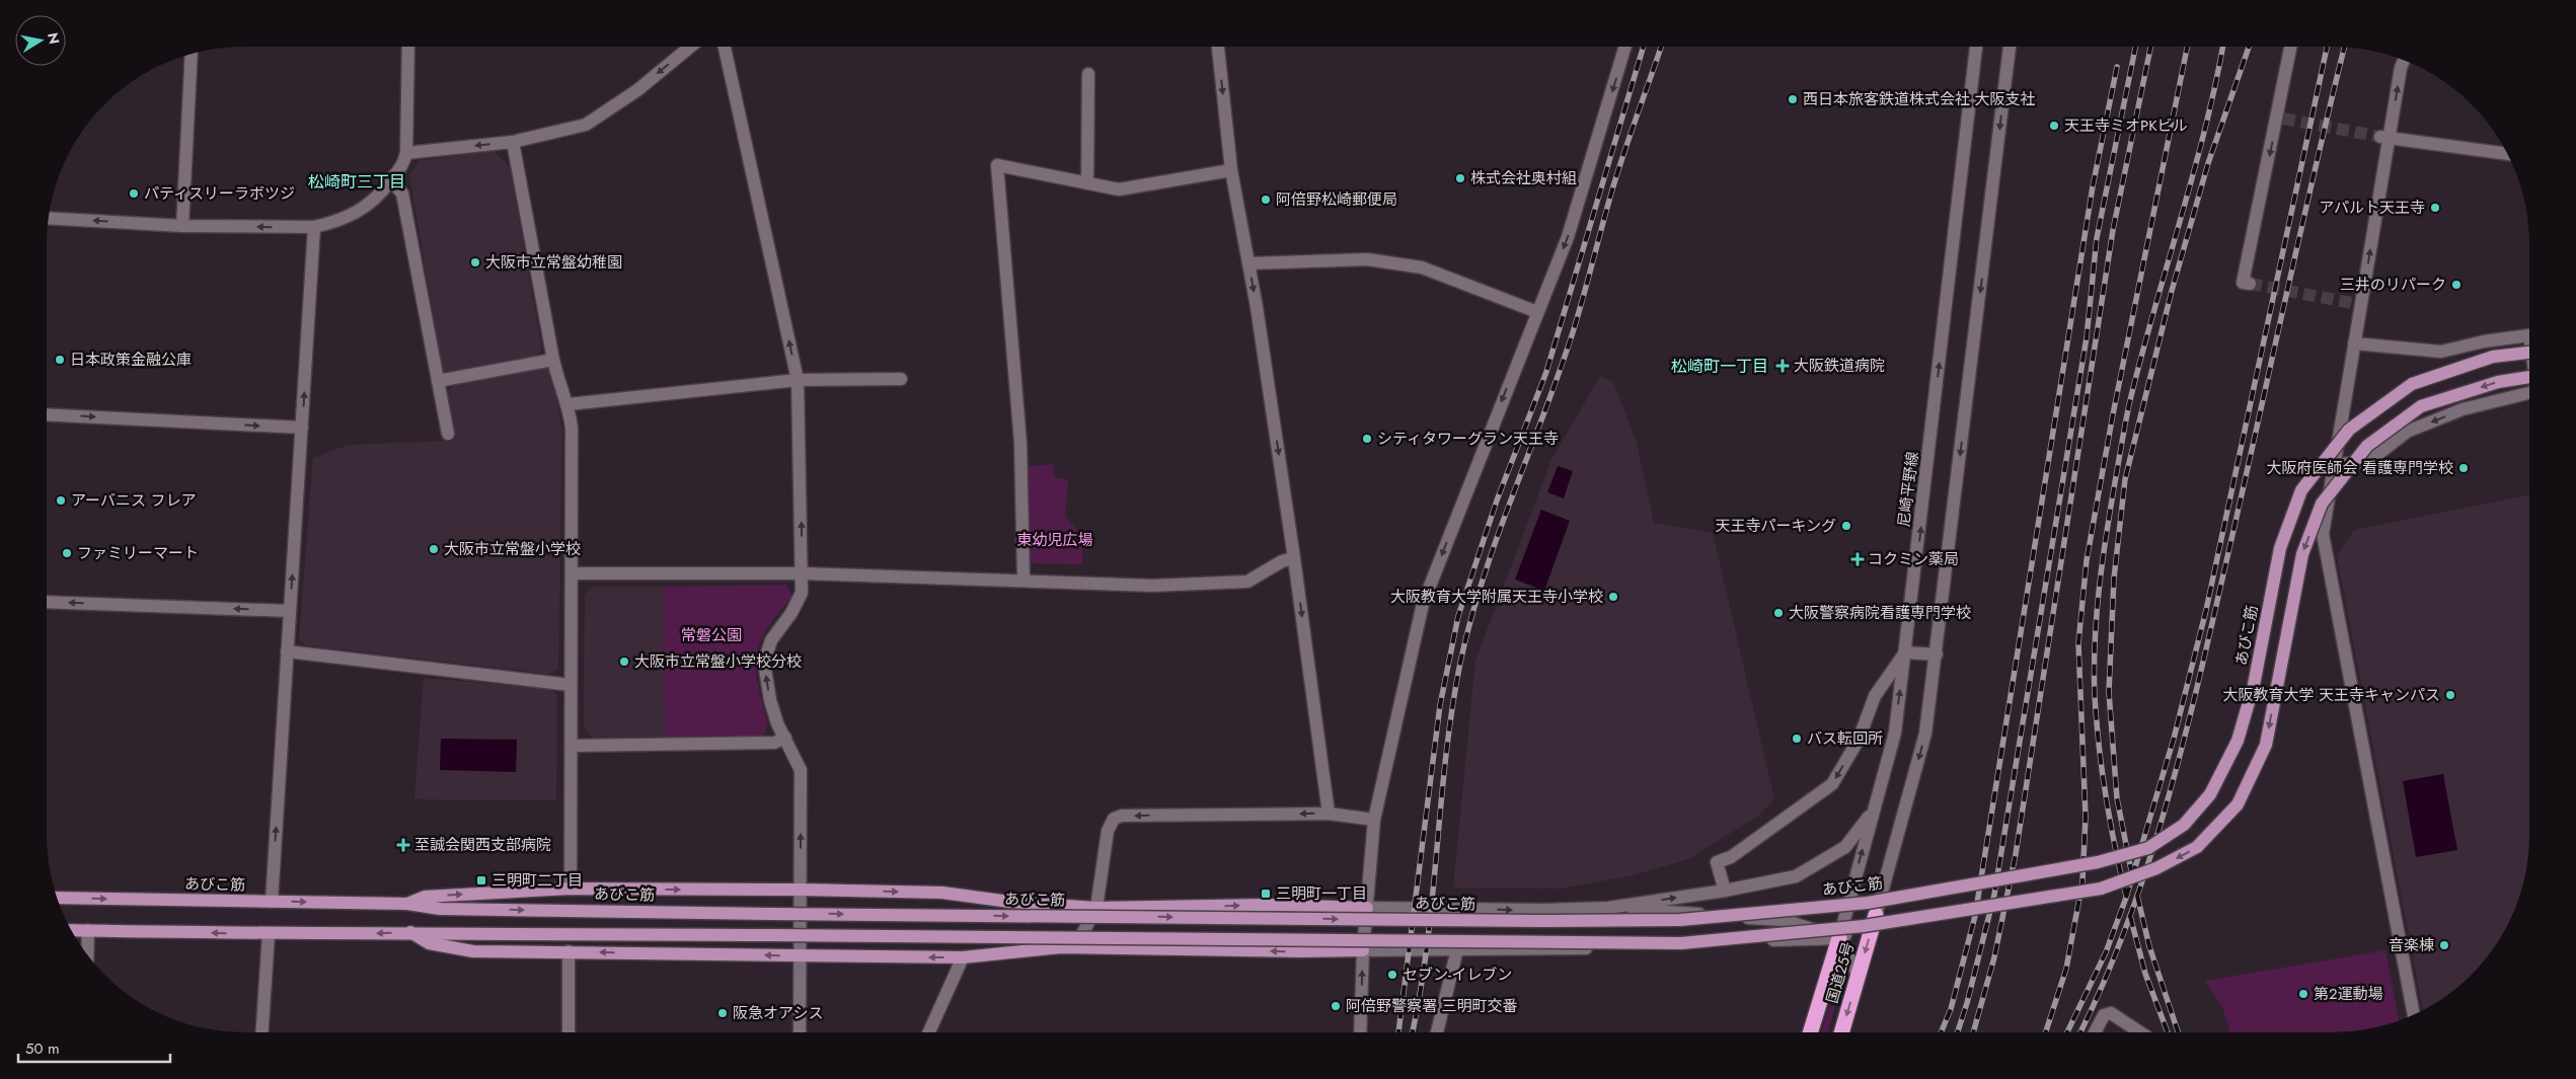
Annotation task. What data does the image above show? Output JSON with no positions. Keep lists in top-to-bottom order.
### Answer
{
  "streets": {
    "highway": ["国道25号"],
    "main road": ["あびこ筋"],
    "street": ["尼崎平野線"]
  },
  "crossings": [
    ["尼崎平野線", "国道25号"]
  ],
  "districts": ["松崎町三丁目", "松崎町一丁目"],
  "parks": ["東幼児広場", "常磐公園"],
  "places": {
    "other": [
      "西日本旅客鉄道株式会社 大阪支社",
      "天王寺ミオPKビル",
      "株式会社奥村組",
      "パティスリーラボツジ",
      "阿倍野松崎郵便局",
      "アパルト天王寺",
      "大阪市立常盤幼稚園",
      "三井のリパーク",
      "日本政策金融公庫",
      "シティタワーグラン天王寺",
      "大阪府医師会 看護専門学校",
      "アーバニス フレア",
      "天王寺パーキング",
      "大阪市立常盤小学校",
      "ファミリーマート",
      "大阪教育大学附属天王寺小学校",
      "大阪警察病院看護専門学校",
      "大阪市立常盤小学校分校",
      "大阪教育大学 天王寺キャンパス",
      "バス転回所",
      "音楽棟",
      "セブン-イレブン",
      "第2運動場",
      "阿倍野警察署 三明町交番",
      "阪急オアシス"
    ],
    "health": ["大阪鉄道病院", "コクミン薬局", "至誠会関西支部病院"],
    "transit": ["三明町二丁目", "三明町一丁目"]
  },
  "scale_bar": "50 m",
  "north": "right"
}
